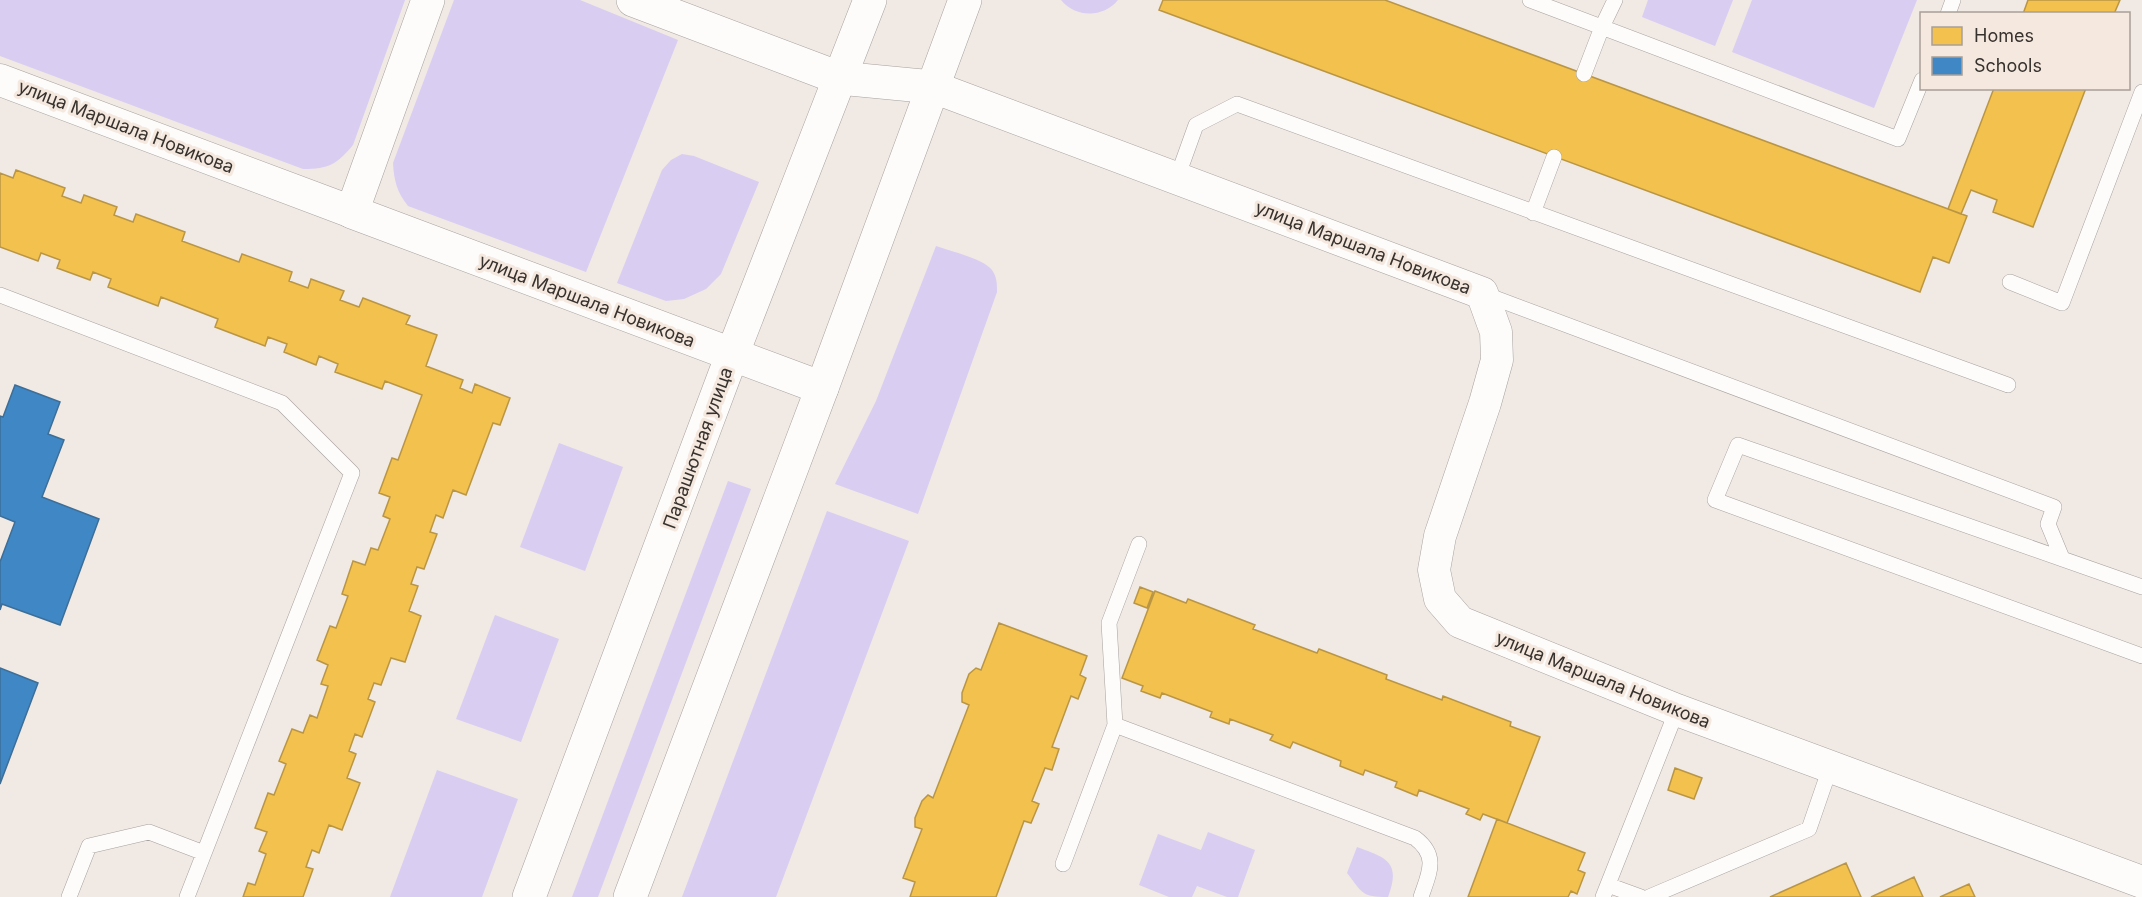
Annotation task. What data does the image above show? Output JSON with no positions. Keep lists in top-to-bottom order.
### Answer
{
  "streets": {
    "main road": ["улица Маршала Новикова", "Парашютная улица"]
  },
  "crossings": [
    ["улица Маршала Новикова", "Парашютная улица"]
  ],
  "legend": ["Homes", "Schools"]
}
